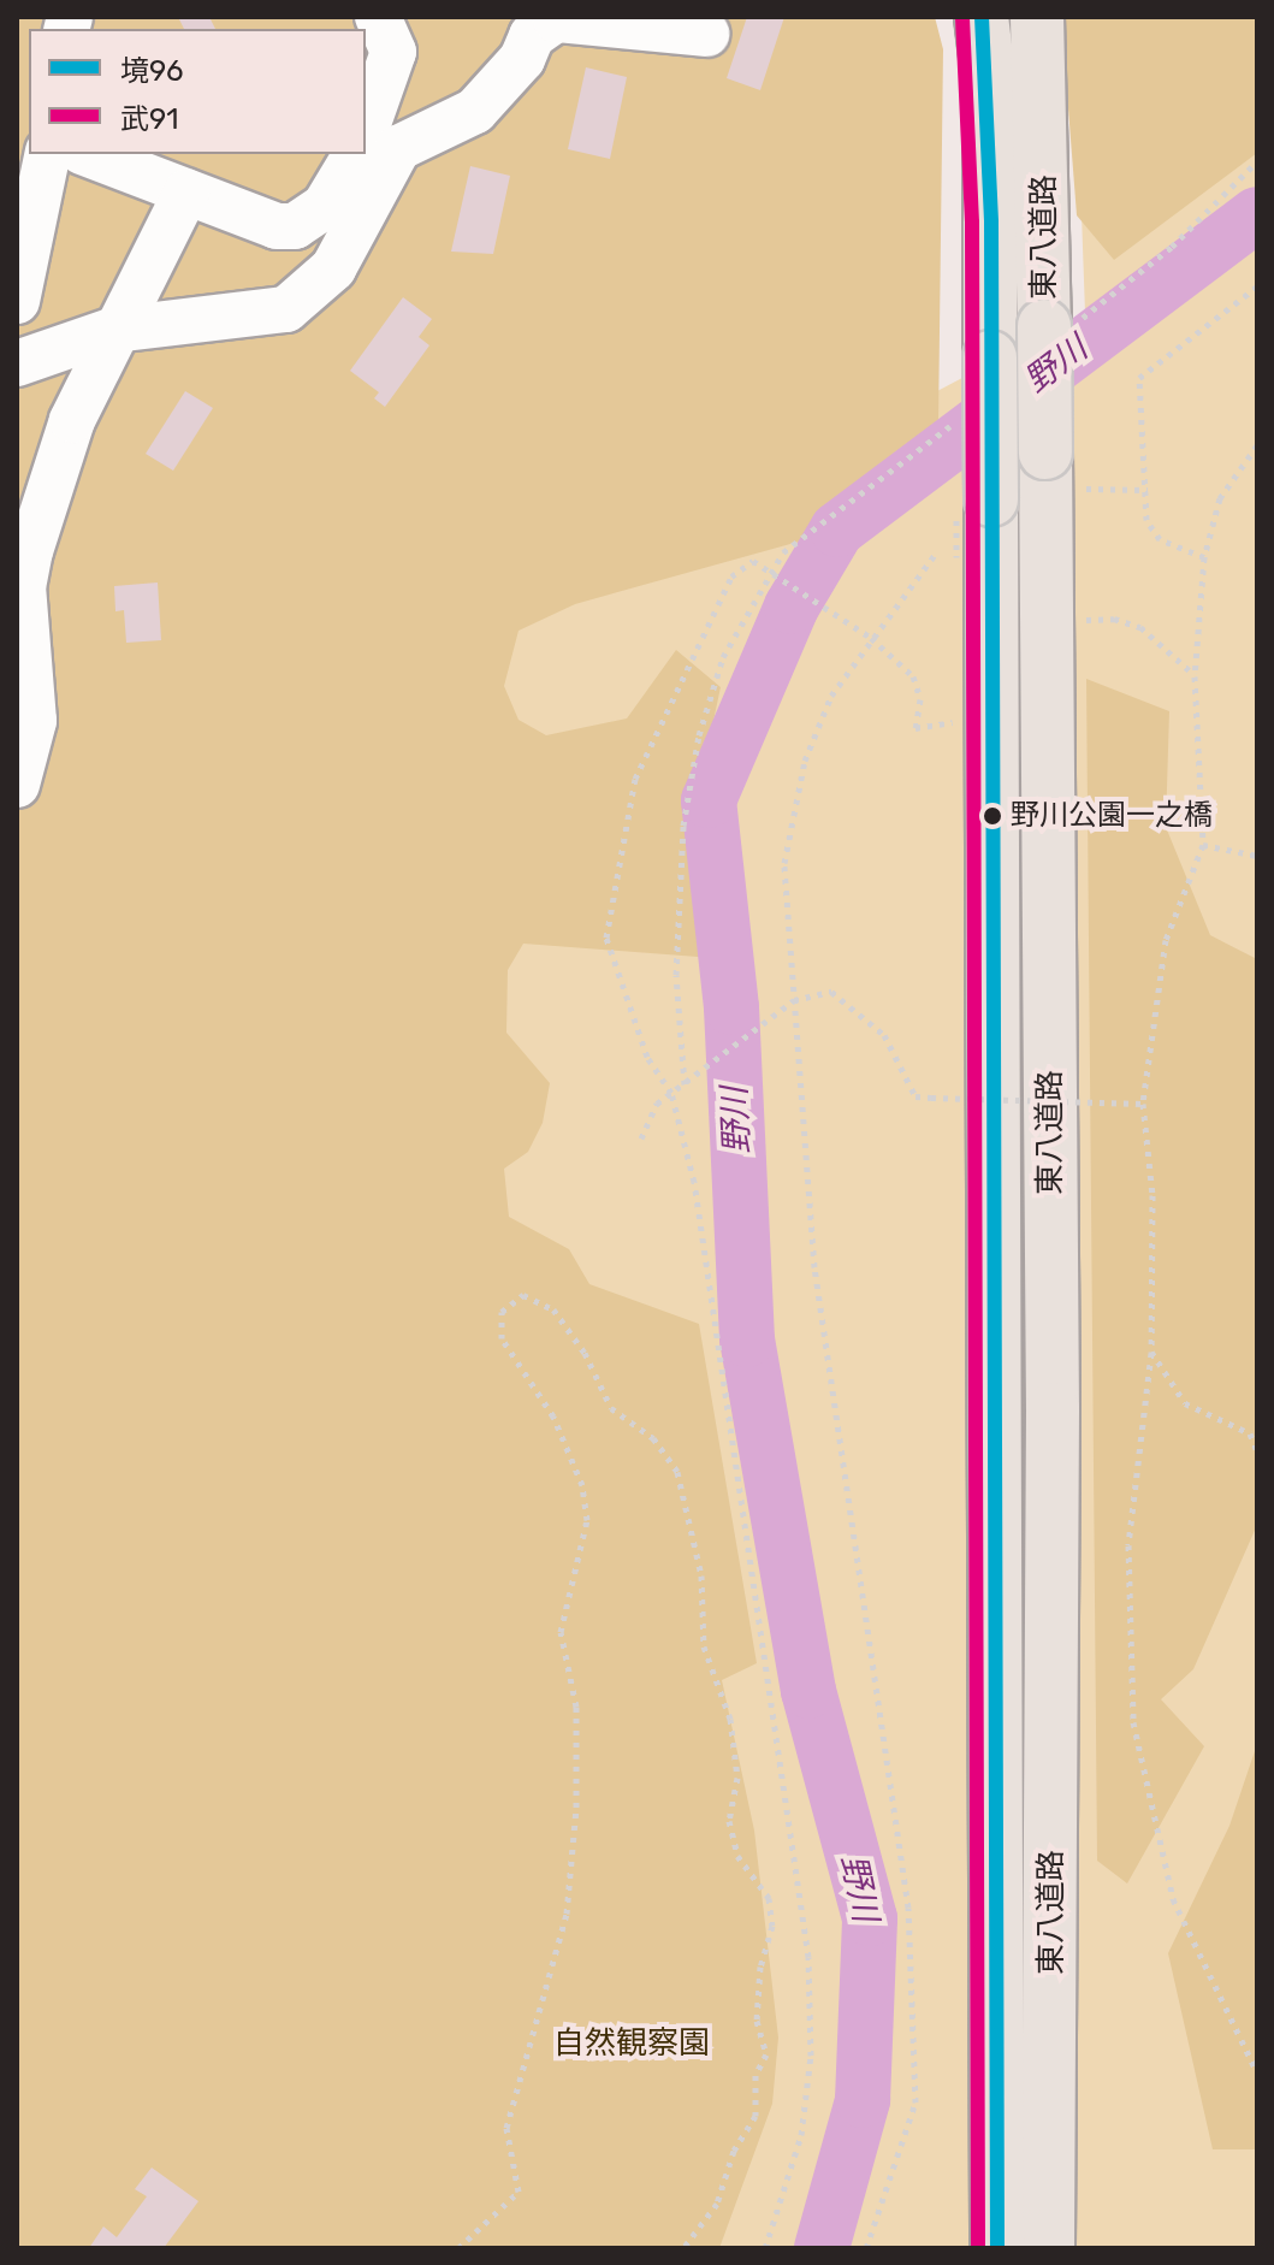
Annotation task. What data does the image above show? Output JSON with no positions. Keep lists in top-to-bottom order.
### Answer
{
  "streets": {
    "main road": ["東八道路"]
  },
  "water": ["野川"],
  "parks": ["自然観察園"],
  "places": ["野川公園一之橋"],
  "lines": ["transit line 境96", "transit line 武91"],
  "legend": ["境96", "武91"]
}
